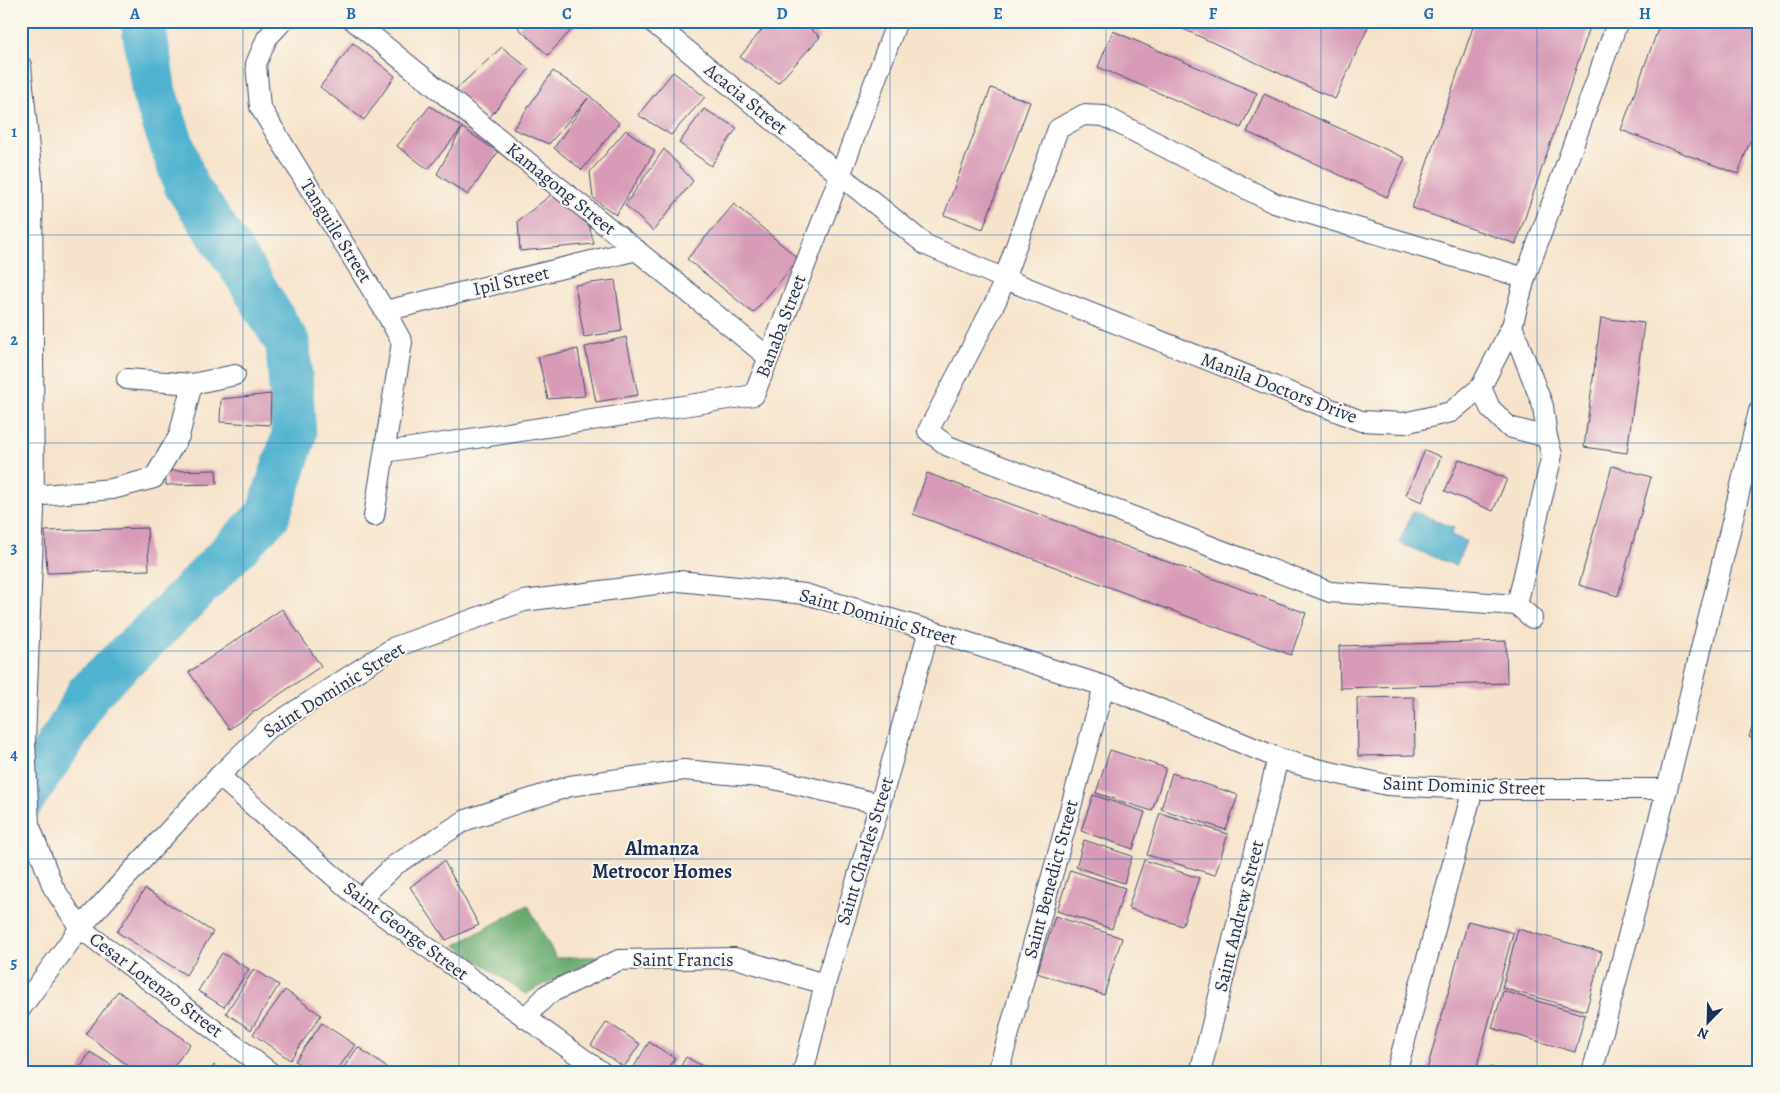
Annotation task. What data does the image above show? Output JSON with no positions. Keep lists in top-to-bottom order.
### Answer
{
  "streets": {
    "street": [
      "Acacia Street",
      "Kamagong Street",
      "Tanguile Street",
      "Ipil Street",
      "Banaba Street",
      "Manila Doctors Drive",
      "Saint Dominic Street",
      "Saint Charles Street",
      "Saint Benedict Street",
      "Saint Andrew Street",
      "Saint George Street",
      "Saint Francis",
      "Cesar Lorenzo Street"
    ]
  },
  "crossings": [
    ["Acacia Street", "Banaba Street"],
    ["Acacia Street", "Manila Doctors Drive"],
    ["Kamagong Street", "Ipil Street"],
    ["Kamagong Street", "Banaba Street"],
    ["Tanguile Street", "Ipil Street"],
    ["Tanguile Street", "Banaba Street"],
    ["Banaba Street", "Manila Doctors Drive"],
    ["Saint Dominic Street", "Saint Charles Street"],
    ["Saint Dominic Street", "Saint Benedict Street"],
    ["Saint Dominic Street", "Saint Andrew Street"],
    ["Saint Dominic Street", "Saint George Street"],
    ["Saint Dominic Street", "Cesar Lorenzo Street"],
    ["Saint Charles Street", "Saint Francis"],
    ["Saint George Street", "Saint Francis"]
  ],
  "districts": ["Almanza Metrocor Homes"],
  "north": "bottom left",
  "grid": {
    "columns": [
      "A",
      "B",
      "C",
      "D",
      "E",
      "F",
      "G",
      "H"
    ],
    "rows": [
      "1",
      "2",
      "3",
      "4",
      "5"
    ]
  }
}
